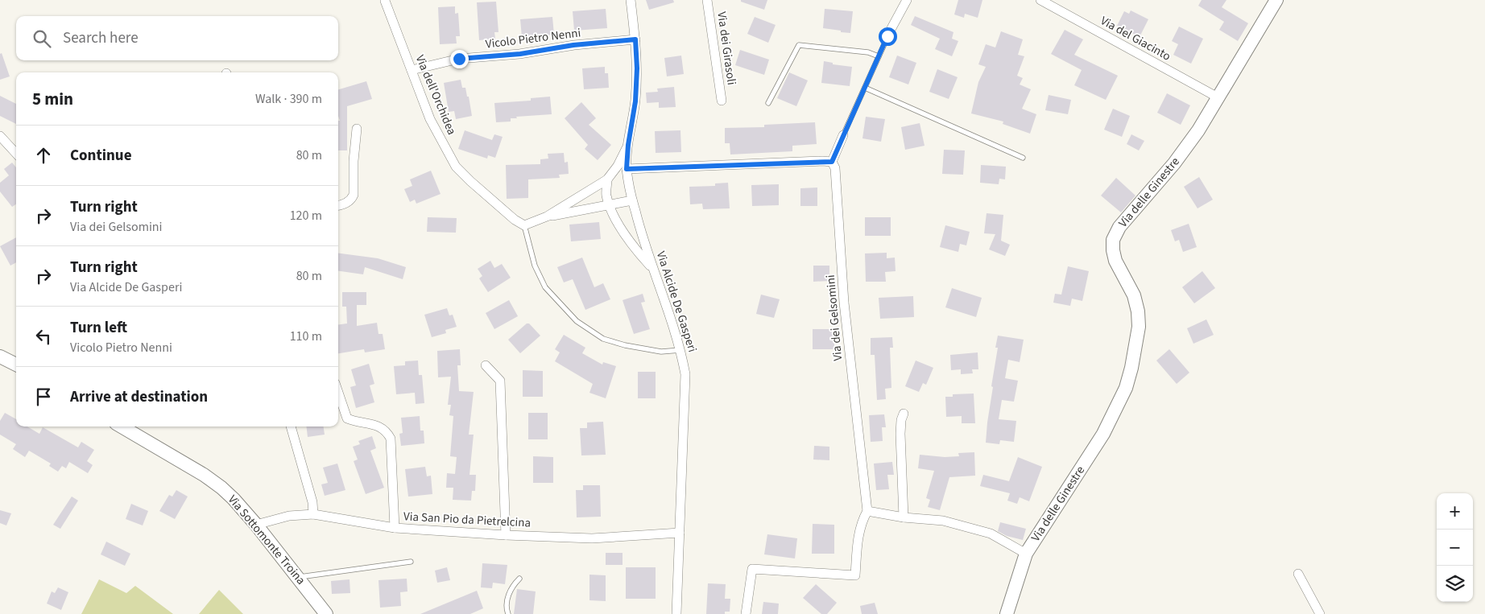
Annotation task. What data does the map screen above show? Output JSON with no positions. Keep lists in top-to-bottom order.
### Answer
{
  "streets": {
    "street": [
      "Vicolo Pietro Nenni",
      "Via del Giacinto",
      "Via dei Girasoli",
      "Via dell'Orchidea",
      "Via delle Ginestre",
      "Via Alcide De Gasperi",
      "Via dei Gelsomini",
      "Via San Pio da Pietrelcina",
      "Via Sottomonte Troina"
    ]
  },
  "crossings": [
    ["Vicolo Pietro Nenni", "Via dell'Orchidea"],
    ["Vicolo Pietro Nenni", "Via Alcide De Gasperi"],
    ["Via del Giacinto", "Via delle Ginestre"],
    ["Via Alcide De Gasperi", "Via San Pio da Pietrelcina"],
    ["Via San Pio da Pietrelcina", "Via Sottomonte Troina"]
  ],
  "page": {
    "search": "Search here",
    "heading": ["5 min", "Walk · 390 m"],
    "list": [
      ["Continue", "80 m"],
      ["Turn right", "Via dei Gelsomini", "120 m"],
      ["Turn right", "Via Alcide De Gasperi", "80 m"],
      ["Turn left", "Vicolo Pietro Nenni", "110 m"],
      "Arrive at destination"
    ],
    "map_buttons": ["+", "−"]
  }
}
